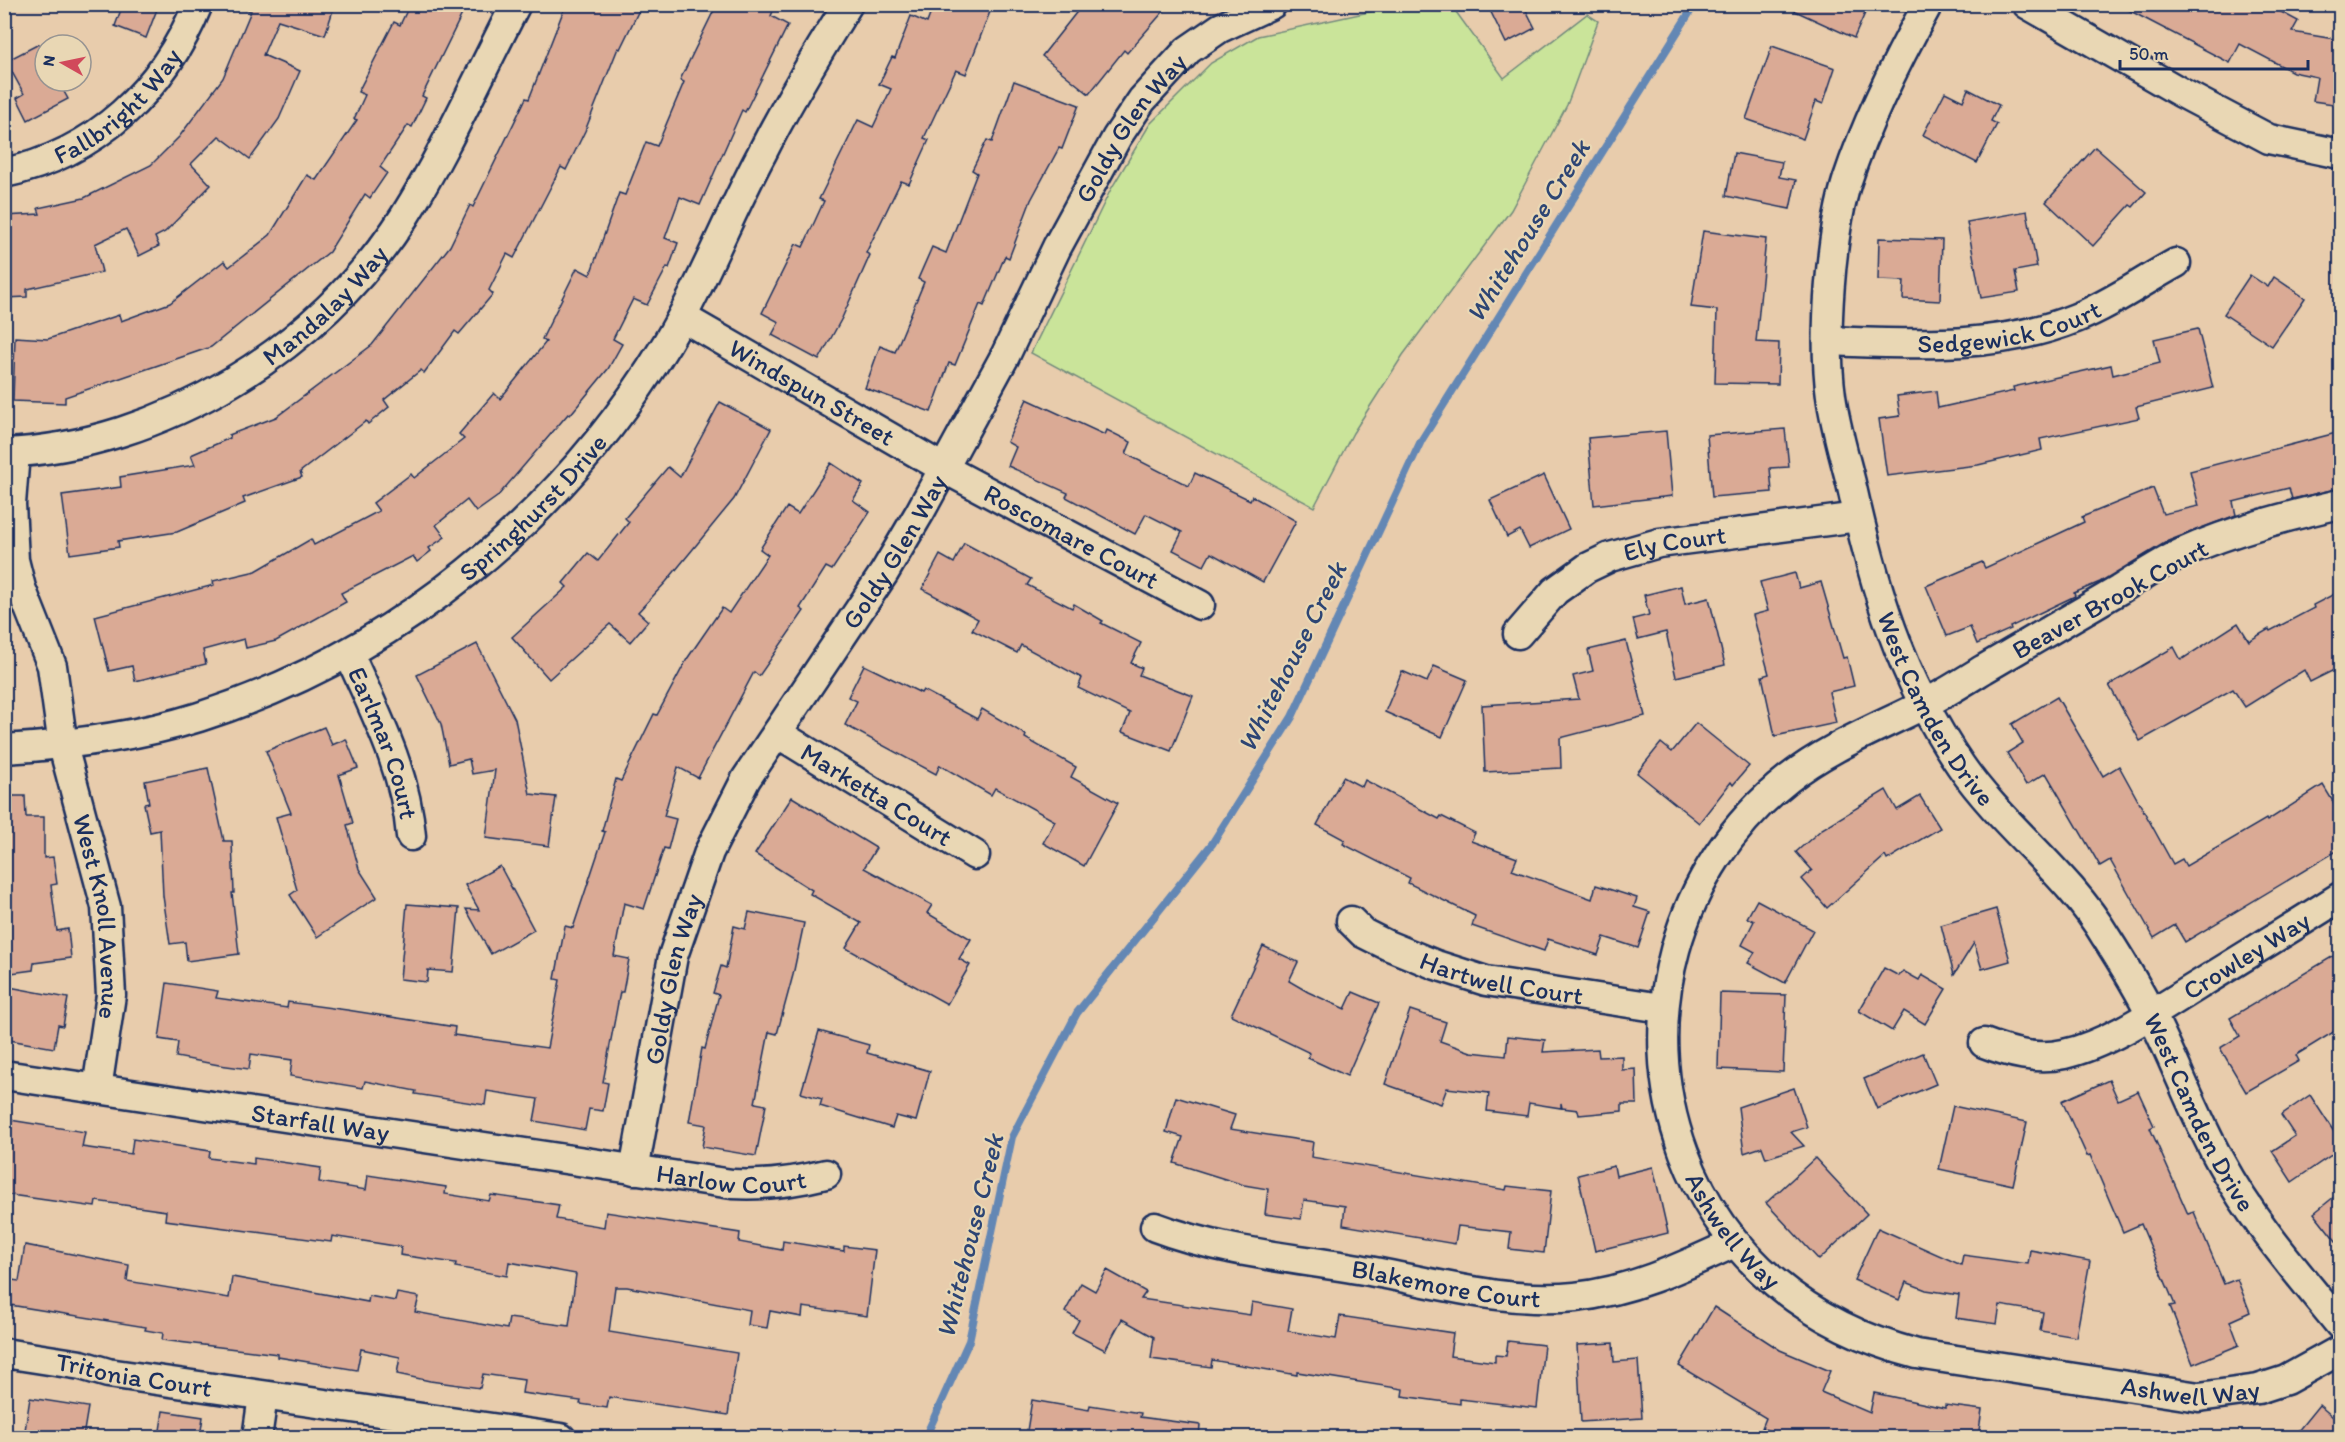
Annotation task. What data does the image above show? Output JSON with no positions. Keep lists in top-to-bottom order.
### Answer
{
  "streets": {
    "street": [
      "Fallbright Way",
      "Goldy Glen Way",
      "Mandalay Way",
      "Sedgewick Court",
      "Windspun Street",
      "Springhurst Drive",
      "Roscomare Court",
      "Ely Court",
      "Beaver Brook Court",
      "West Camden Drive",
      "Earlmar Court",
      "Marketta Court",
      "West Knoll Avenue",
      "Crowley Way",
      "Hartwell Court",
      "Starfall Way",
      "Harlow Court",
      "Ashwell Way",
      "Blakemore Court",
      "Tritonia Court"
    ]
  },
  "crossings": [
    ["Goldy Glen Way", "Windspun Street"],
    ["Goldy Glen Way", "Roscomare Court"],
    ["Goldy Glen Way", "Marketta Court"],
    ["Goldy Glen Way", "Starfall Way"],
    ["Goldy Glen Way", "Harlow Court"],
    ["Mandalay Way", "West Knoll Avenue"],
    ["Sedgewick Court", "West Camden Drive"],
    ["Windspun Street", "Springhurst Drive"],
    ["Windspun Street", "Roscomare Court"],
    ["Springhurst Drive", "Earlmar Court"],
    ["Springhurst Drive", "West Knoll Avenue"],
    ["Ely Court", "West Camden Drive"],
    ["Beaver Brook Court", "West Camden Drive"],
    ["Beaver Brook Court", "Ashwell Way"],
    ["West Camden Drive", "Crowley Way"],
    ["West Camden Drive", "Ashwell Way"],
    ["West Knoll Avenue", "Starfall Way"],
    ["Hartwell Court", "Ashwell Way"],
    ["Starfall Way", "Harlow Court"],
    ["Ashwell Way", "Blakemore Court"]
  ],
  "water": ["Whitehouse Creek"],
  "scale_bar": "50 m",
  "north": "left"
}
